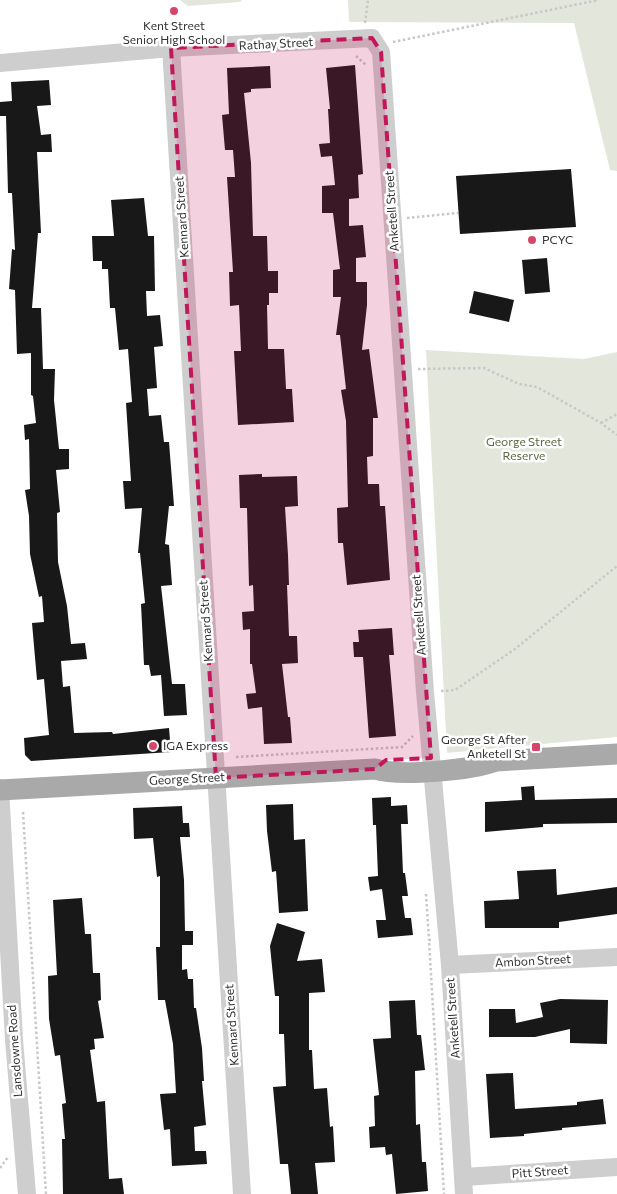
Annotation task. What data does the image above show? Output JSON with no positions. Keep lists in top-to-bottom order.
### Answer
{
  "streets": {
    "main road": ["George Street"],
    "street": [
      "Rathay Street",
      "Anketell Street",
      "Kennard Street",
      "Ambon Street",
      "Lansdowne Road",
      "Pitt Street"
    ]
  },
  "crossings": [
    ["Rathay Street", "Anketell Street"],
    ["Rathay Street", "Kennard Street"],
    ["Anketell Street", "George Street"],
    ["Anketell Street", "Ambon Street"],
    ["Anketell Street", "Pitt Street"],
    ["Kennard Street", "George Street"],
    ["George Street", "Lansdowne Road"]
  ],
  "parks": ["George Street Reserve"],
  "places": {
    "other": ["Kent Street Senior High School", "PCYC", "IGA Express"],
    "transit": ["George St After Anketell St"]
  }
}
